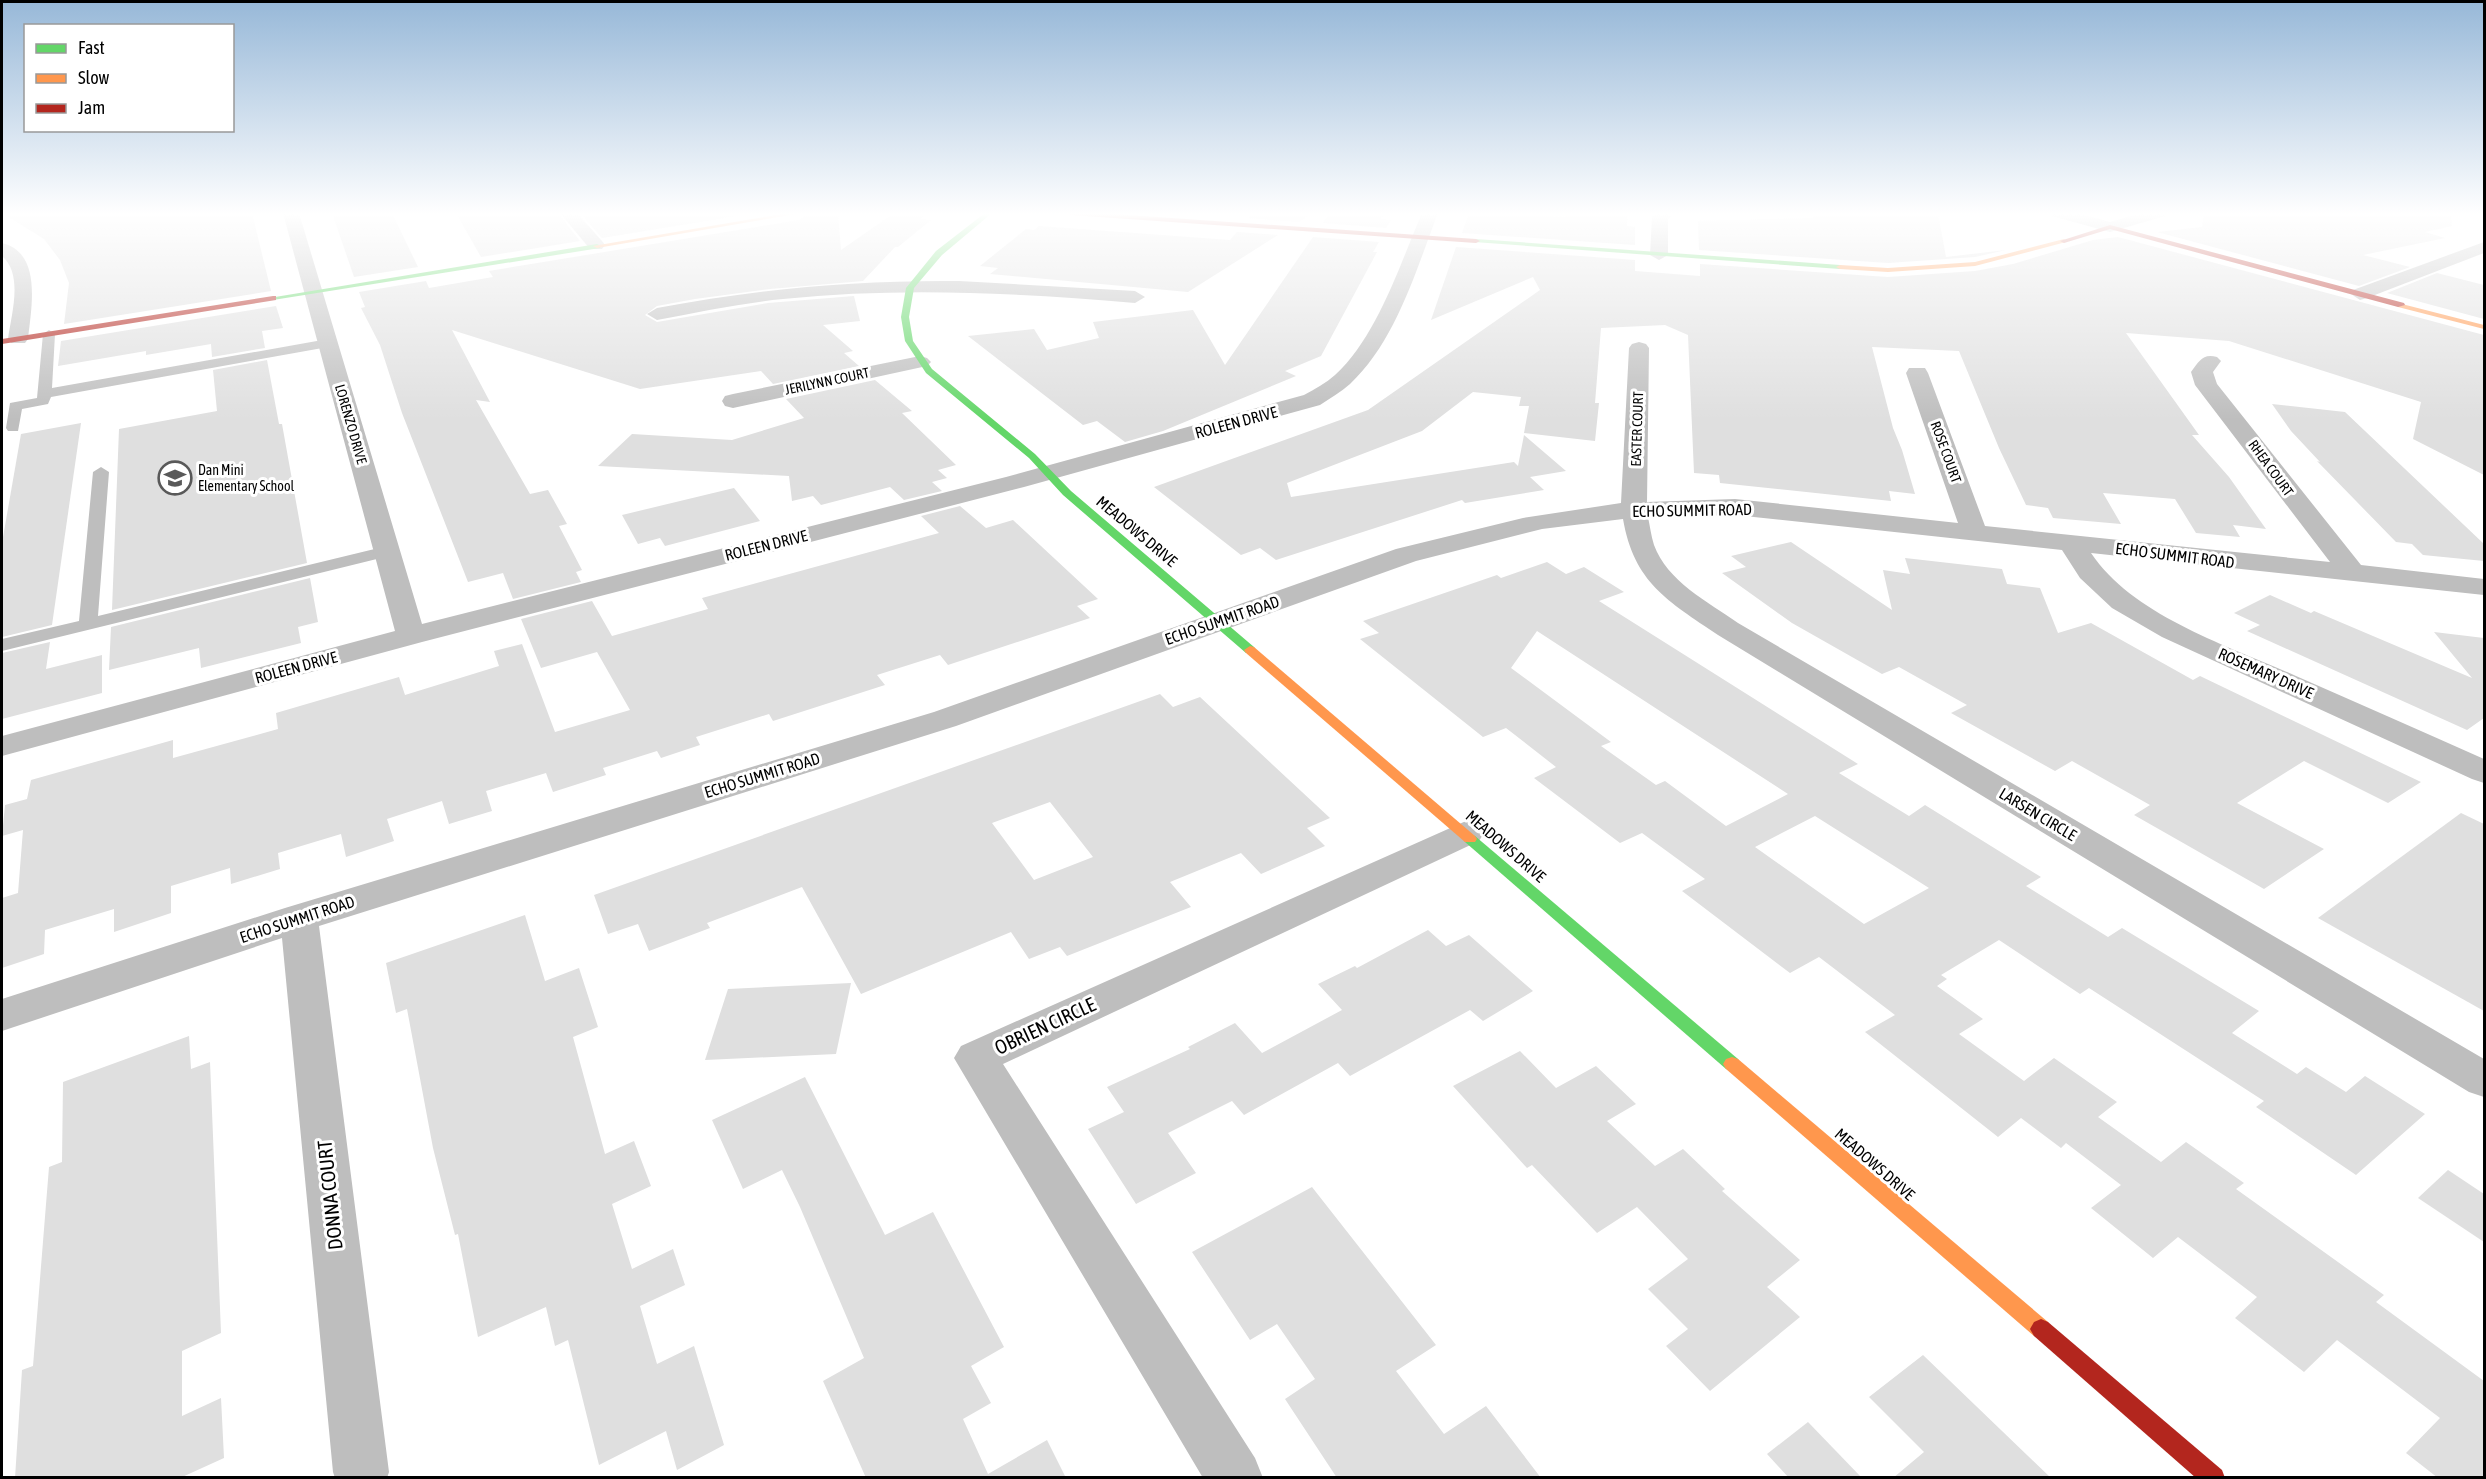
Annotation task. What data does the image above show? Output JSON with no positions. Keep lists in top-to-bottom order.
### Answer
{
  "streets": {
    "street": [
      "JERILYNN COURT",
      "ROLEEN DRIVE",
      "LORENZO DRIVE",
      "EASTER COURT",
      "ROSE COURT",
      "RHEA COURT",
      "ECHO SUMMIT ROAD",
      "MEADOWS DRIVE",
      "ROSEMARY DRIVE",
      "LARSEN CIRCLE",
      "OBRIEN CIRCLE",
      "DONNA COURT"
    ]
  },
  "crossings": [
    ["JERILYNN COURT", "MEADOWS DRIVE"],
    ["ROLEEN DRIVE", "LORENZO DRIVE"],
    ["ROLEEN DRIVE", "MEADOWS DRIVE"],
    ["EASTER COURT", "ECHO SUMMIT ROAD"],
    ["EASTER COURT", "LARSEN CIRCLE"],
    ["ROSE COURT", "ECHO SUMMIT ROAD"],
    ["RHEA COURT", "ECHO SUMMIT ROAD"],
    ["ECHO SUMMIT ROAD", "MEADOWS DRIVE"],
    ["ECHO SUMMIT ROAD", "ROSEMARY DRIVE"],
    ["ECHO SUMMIT ROAD", "LARSEN CIRCLE"],
    ["ECHO SUMMIT ROAD", "DONNA COURT"],
    ["MEADOWS DRIVE", "OBRIEN CIRCLE"]
  ],
  "places": {
    "school or university": ["Dan Mini Elementary School"]
  },
  "legend": ["Fast", "Slow", "Jam"]
}
